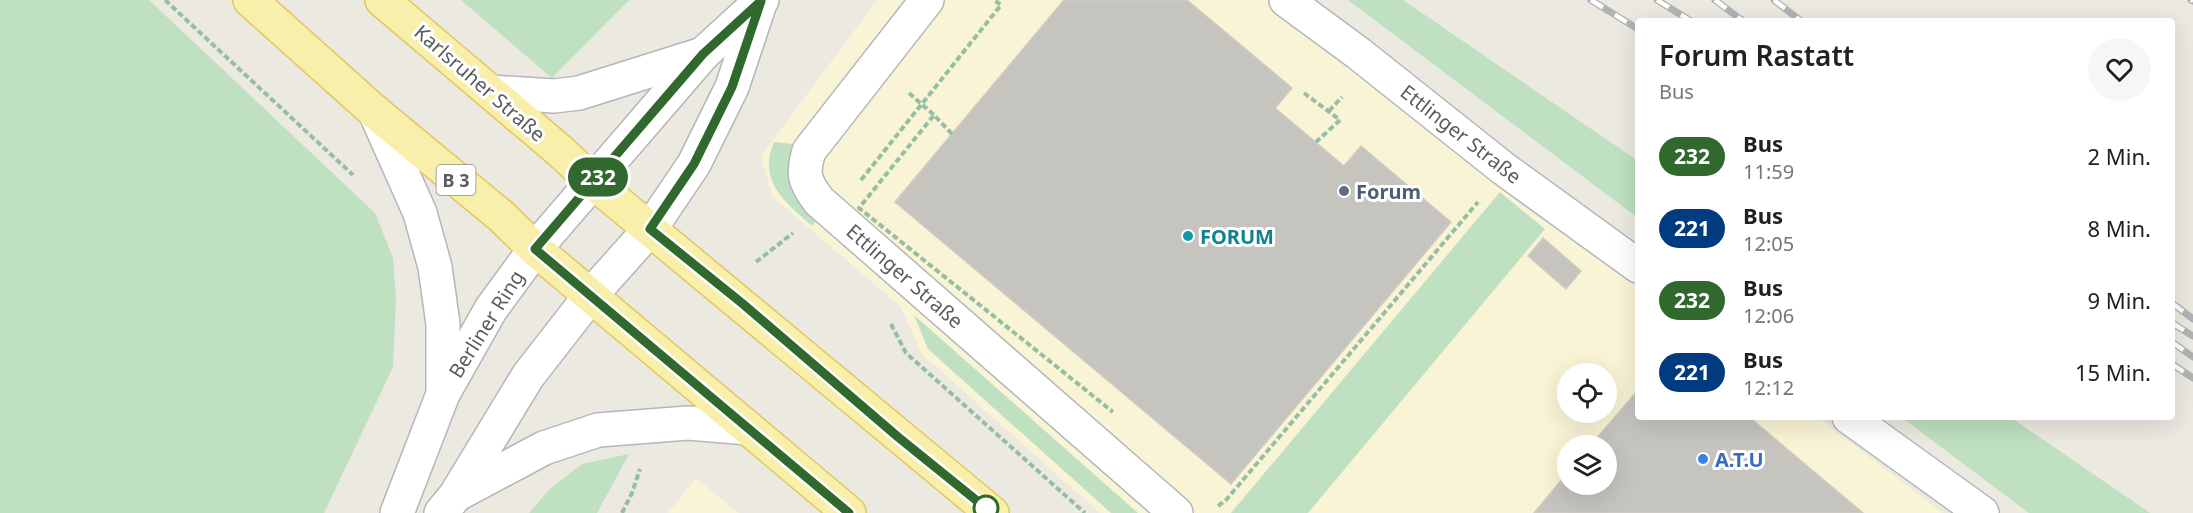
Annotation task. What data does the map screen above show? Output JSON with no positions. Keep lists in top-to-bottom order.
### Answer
{
  "streets": {
    "main road": ["Karlsruher Straße", "B 3"],
    "street": ["Ettlinger Straße", "Berliner Ring"]
  },
  "crossings": [
    ["Karlsruher Straße", "Berliner Ring"],
    ["B 3", "Berliner Ring"]
  ],
  "places": ["Forum", "FORUM", "A.T.U"],
  "lines": ["bus line 232"],
  "page": {
    "on_map": "232",
    "heading": ["Forum Rastatt", "Bus"],
    "list": [
      {
        "mark": "232",
        "name": "Bus",
        "note": "11:59",
        "value": "2 Min."
      },
      {
        "mark": "221",
        "name": "Bus",
        "note": "12:05",
        "value": "8 Min."
      },
      {
        "mark": "232",
        "name": "Bus",
        "note": "12:06",
        "value": "9 Min."
      },
      {
        "mark": "221",
        "name": "Bus",
        "note": "12:12",
        "value": "15 Min."
      }
    ]
  }
}
